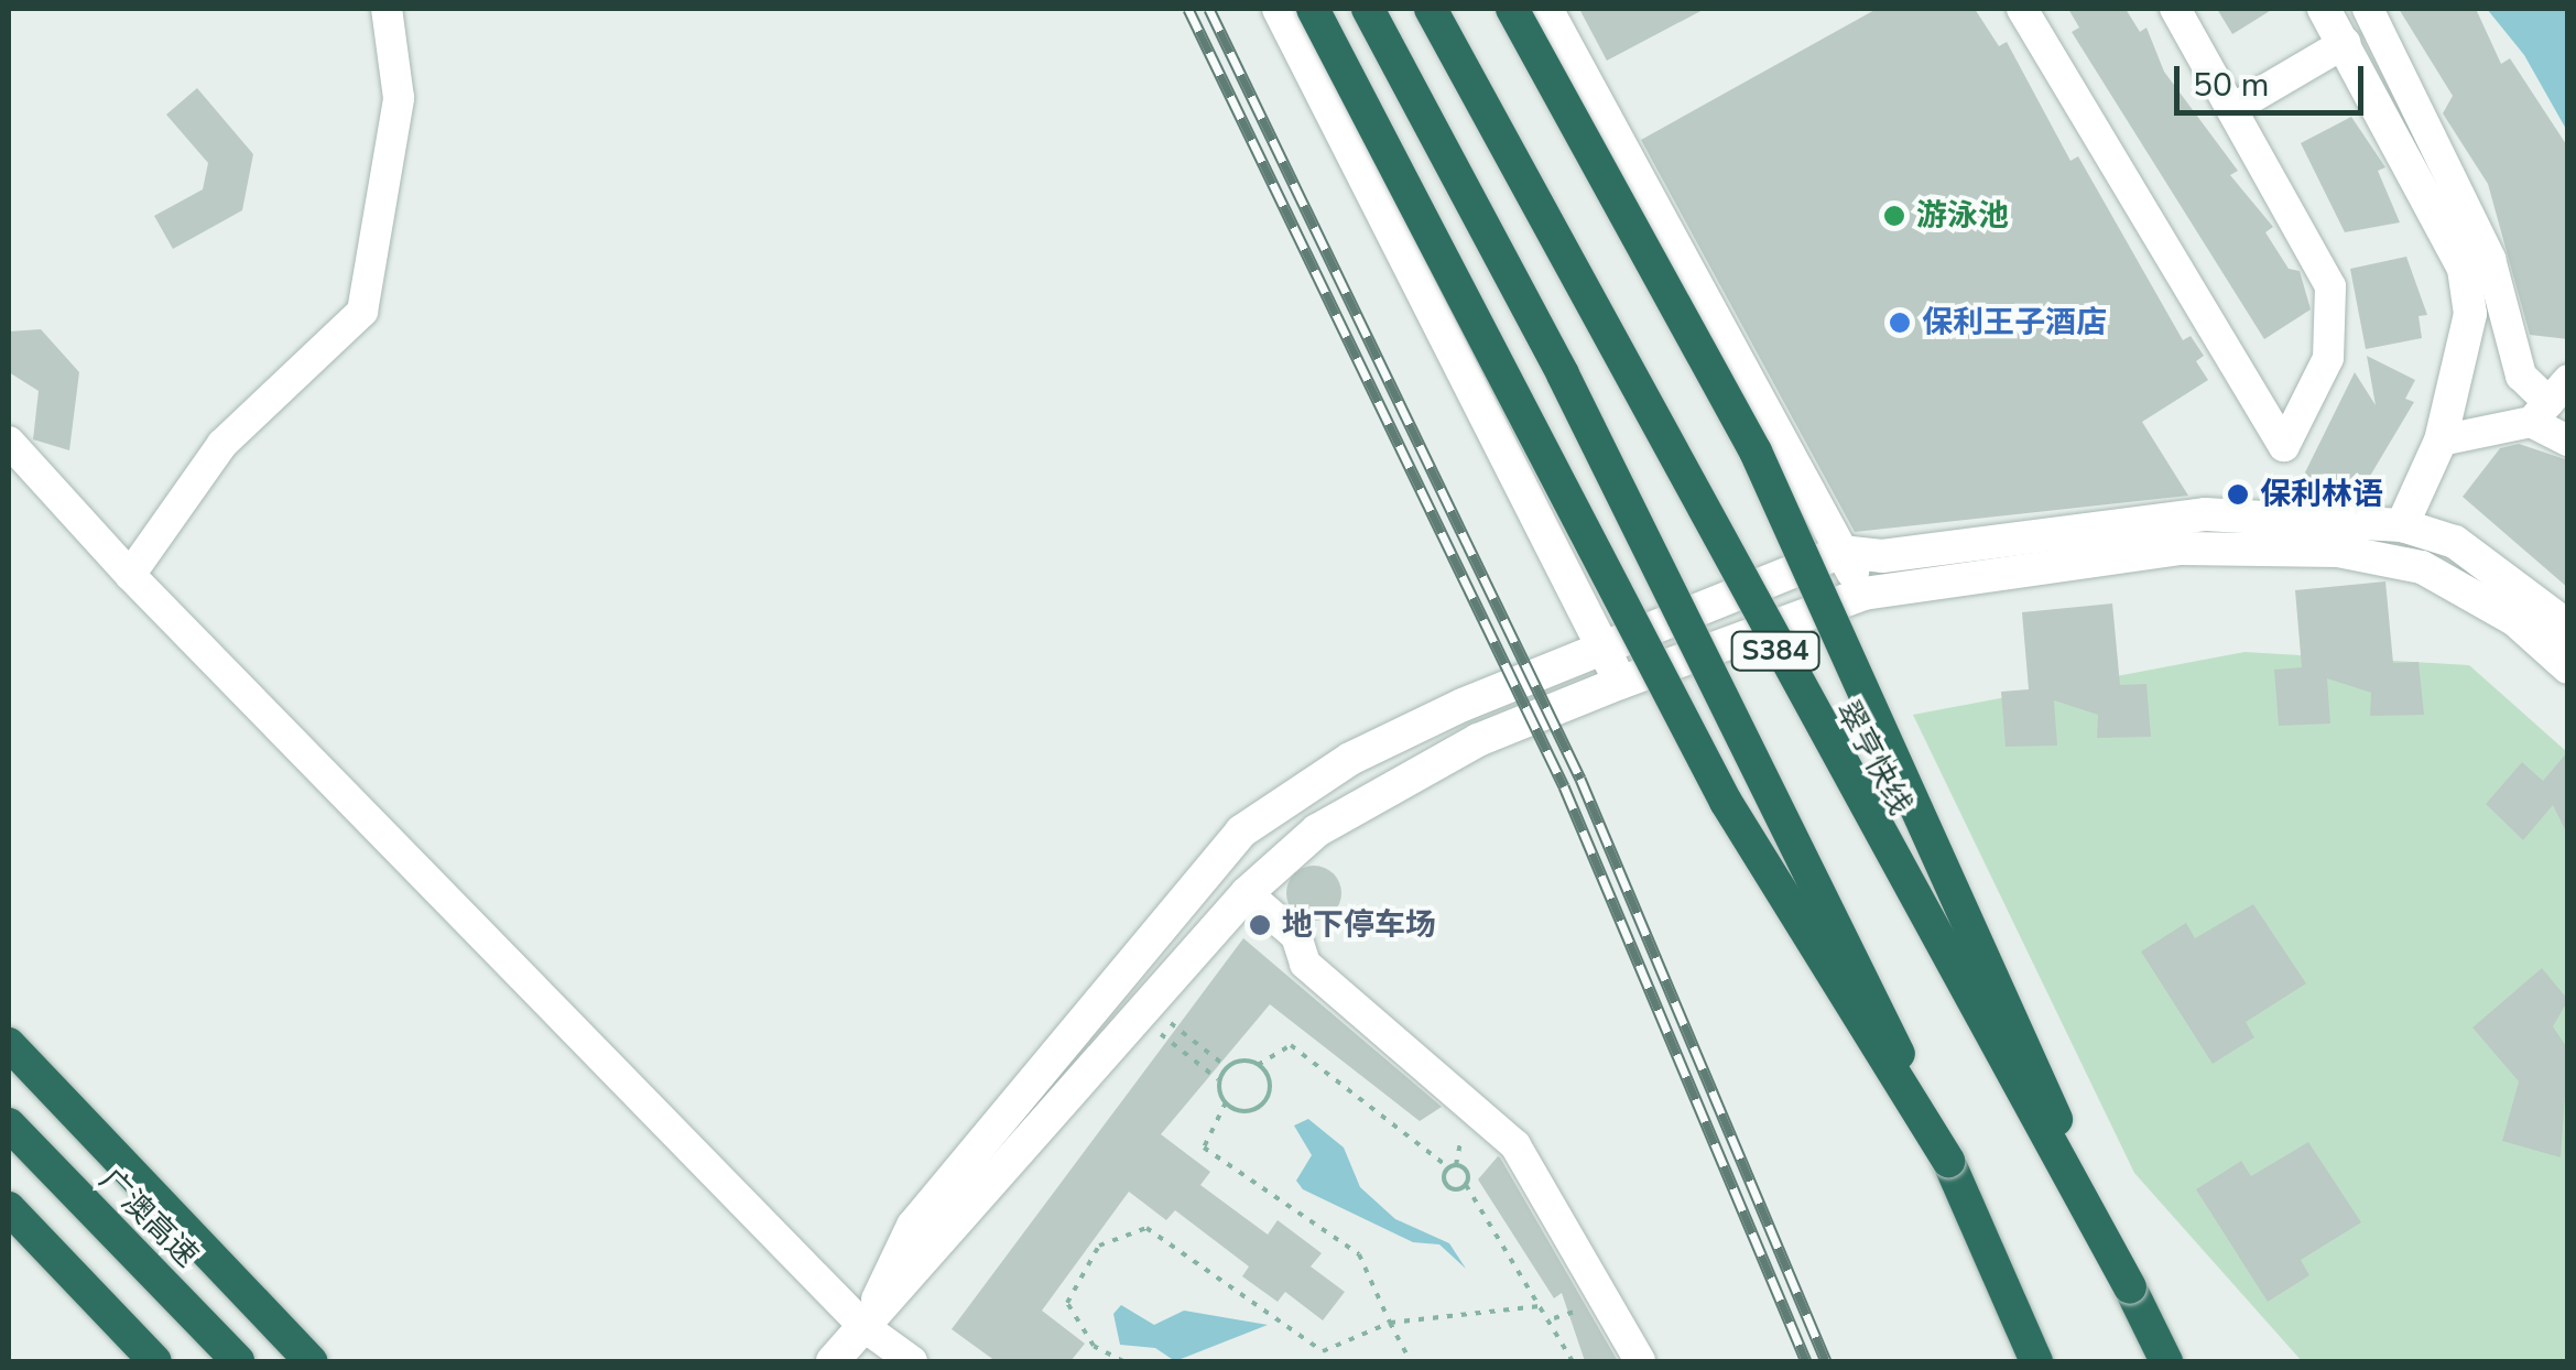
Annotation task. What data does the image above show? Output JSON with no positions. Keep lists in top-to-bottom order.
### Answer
{
  "streets": {
    "highway": ["S384", "翠亨快线", "广澳高速"]
  },
  "places": [
    "游泳池",
    "保利王子酒店",
    "保利林语",
    "地下停车场"
  ],
  "scale_bar": "50 m"
}
